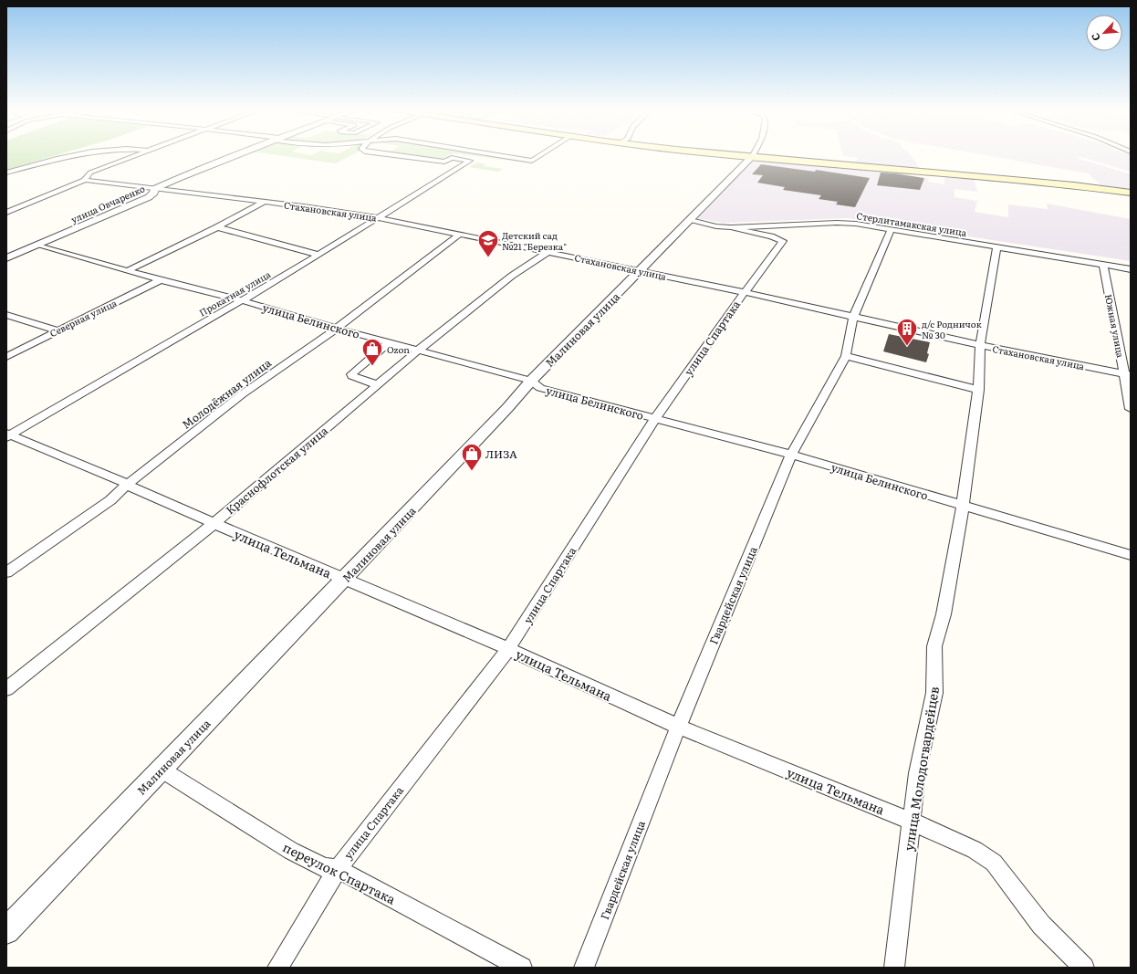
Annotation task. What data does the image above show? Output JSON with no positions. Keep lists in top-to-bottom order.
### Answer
{
  "streets": {
    "street": [
      "улица Овчаренко",
      "Стахановская улица",
      "Стерлитамакская улица",
      "Прокатная улица",
      "Северная улица",
      "улица Белинского",
      "Южная улица",
      "Малиновая улица",
      "улица Спартака",
      "Молодёжная улица",
      "Краснофлотская улица",
      "улица Тельмана",
      "Гвардейская улица",
      "улица Молодогвардейцев",
      "переулок Спартака"
    ]
  },
  "crossings": [
    ["улица Овчаренко", "Стахановская улица"],
    ["улица Овчаренко", "улица Белинского"],
    ["Стахановская улица", "Прокатная улица"],
    ["Стахановская улица", "Южная улица"],
    ["Стахановская улица", "Малиновая улица"],
    ["Стахановская улица", "улица Спартака"],
    ["Стахановская улица", "Молодёжная улица"],
    ["Стахановская улица", "Краснофлотская улица"],
    ["Стахановская улица", "Гвардейская улица"],
    ["Стахановская улица", "улица Молодогвардейцев"],
    ["Стерлитамакская улица", "Южная улица"],
    ["Стерлитамакская улица", "Малиновая улица"],
    ["Стерлитамакская улица", "улица Спартака"],
    ["Стерлитамакская улица", "Гвардейская улица"],
    ["Стерлитамакская улица", "улица Молодогвардейцев"],
    ["Прокатная улица", "улица Белинского"],
    ["Прокатная улица", "улица Тельмана"],
    ["Северная улица", "улица Белинского"],
    ["улица Белинского", "Малиновая улица"],
    ["улица Белинского", "улица Спартака"],
    ["улица Белинского", "Молодёжная улица"],
    ["улица Белинского", "Краснофлотская улица"],
    ["улица Белинского", "Гвардейская улица"],
    ["улица Белинского", "улица Молодогвардейцев"],
    ["Малиновая улица", "улица Тельмана"],
    ["Малиновая улица", "переулок Спартака"],
    ["улица Спартака", "улица Тельмана"],
    ["улица Спартака", "переулок Спартака"],
    ["Молодёжная улица", "улица Тельмана"],
    ["Краснофлотская улица", "улица Тельмана"],
    ["улица Тельмана", "Гвардейская улица"],
    ["улица Тельмана", "улица Молодогвардейцев"]
  ],
  "places": {
    "school or university": ["Детский сад №21 \"Березка\""],
    "building": ["д/с Родничок № 30"],
    "shop": ["Ozon", "ЛИЗА"]
  },
  "north": "bottom left"
}
